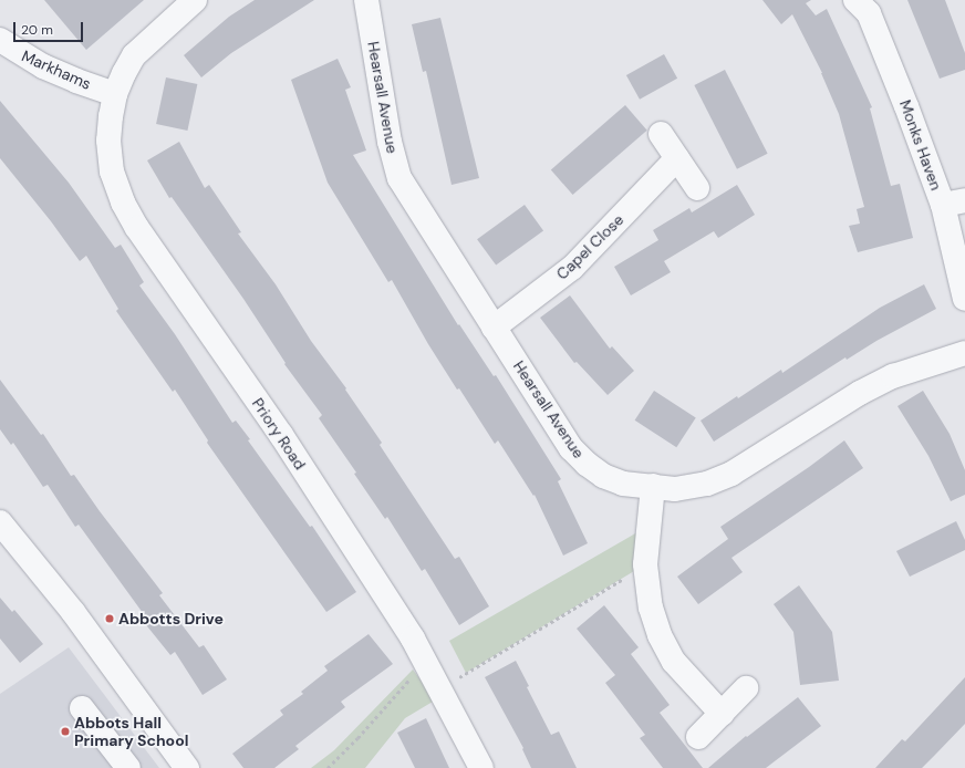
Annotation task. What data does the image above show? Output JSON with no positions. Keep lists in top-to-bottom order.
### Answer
{
  "streets": {
    "street": [
      "Markhams",
      "Hearsall Avenue",
      "Monks Haven",
      "Capel Close",
      "Priory Road"
    ]
  },
  "crossings": [
    ["Markhams", "Priory Road"],
    ["Hearsall Avenue", "Capel Close"]
  ],
  "places": ["Abbotts Drive", "Abbots Hall Primary School"],
  "scale_bar": "20 m"
}
